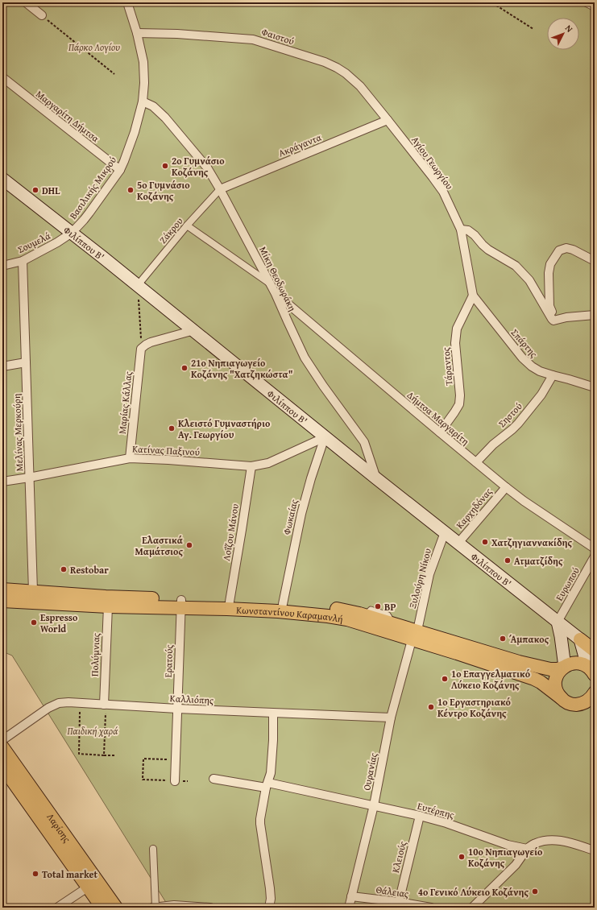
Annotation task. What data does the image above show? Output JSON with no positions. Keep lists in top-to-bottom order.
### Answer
{
  "streets": {
    "main road": ["Φιλίππου Β'", "Κωνσταντίνου Καραμανλή", "Λαρίσης"],
    "street": [
      "Φαιστού",
      "Μαργαρίτη Δήμτσα",
      "Ακράγαντα",
      "Αγίου Γεωργίου",
      "Βασιλικής Μικρού",
      "Ζάκρου",
      "Σουμελά",
      "Μίκη Θεοδωράκη",
      "Σπάρτης",
      "Τάραντος",
      "Μαρίας Κάλλας",
      "Σηστού",
      "Δήμτσα Μαργαρίτη",
      "Μελίνας Μερκούρη",
      "Κατίνας Παξινού",
      "Καρχηδόνας",
      "Φωκαίας",
      "Λοΐζου Μάνου",
      "Ξυλούρη Νίκου",
      "Ευρωπού",
      "Πολύμνιας",
      "Ερατούς",
      "Καλλιόπης",
      "Ουρανίας",
      "Ευτέρπης",
      "Κλειούς",
      "Θάλειας"
    ]
  },
  "crossings": [
    ["Φαιστού", "Ακράγαντα"],
    ["Φαιστού", "Αγίου Γεωργίου"],
    ["Φαιστού", "Βασιλικής Μικρού"],
    ["Μαργαρίτη Δήμτσα", "Βασιλικής Μικρού"],
    ["Ακράγαντα", "Αγίου Γεωργίου"],
    ["Ακράγαντα", "Ζάκρου"],
    ["Ακράγαντα", "Μίκη Θεοδωράκη"],
    ["Αγίου Γεωργίου", "Σπάρτης"],
    ["Αγίου Γεωργίου", "Τάραντος"],
    ["Βασιλικής Μικρού", "Σουμελά"],
    ["Βασιλικής Μικρού", "Φιλίππου Β'"],
    ["Βασιλικής Μικρού", "Μίκη Θεοδωράκη"],
    ["Ζάκρου", "Φιλίππου Β'"],
    ["Ζάκρου", "Μίκη Θεοδωράκη"],
    ["Σουμελά", "Φιλίππου Β'"],
    ["Σουμελά", "Μελίνας Μερκούρη"],
    ["Φιλίππου Β'", "Μίκη Θεοδωράκη"],
    ["Φιλίππου Β'", "Κατίνας Παξινού"],
    ["Φιλίππου Β'", "Καρχηδόνας"],
    ["Φιλίππου Β'", "Φωκαίας"],
    ["Φιλίππου Β'", "Ξυλούρη Νίκου"],
    ["Φιλίππου Β'", "Ευρωπού"],
    ["Μίκη Θεοδωράκη", "Δήμτσα Μαργαρίτη"],
    ["Σπάρτης", "Τάραντος"],
    ["Σπάρτης", "Σηστού"],
    ["Τάραντος", "Δήμτσα Μαργαρίτη"],
    ["Μαρίας Κάλλας", "Κατίνας Παξινού"],
    ["Σηστού", "Δήμτσα Μαργαρίτη"],
    ["Δήμτσα Μαργαρίτη", "Καρχηδόνας"],
    ["Μελίνας Μερκούρη", "Κατίνας Παξινού"],
    ["Μελίνας Μερκούρη", "Κωνσταντίνου Καραμανλή"],
    ["Κατίνας Παξινού", "Φωκαίας"],
    ["Κατίνας Παξινού", "Λοΐζου Μάνου"],
    ["Φωκαίας", "Κωνσταντίνου Καραμανλή"],
    ["Λοΐζου Μάνου", "Κωνσταντίνου Καραμανλή"],
    ["Ξυλούρη Νίκου", "Κωνσταντίνου Καραμανλή"],
    ["Ξυλούρη Νίκου", "Ουρανίας"],
    ["Κωνσταντίνου Καραμανλή", "Πολύμνιας"],
    ["Κωνσταντίνου Καραμανλή", "Ερατούς"],
    ["Κωνσταντίνου Καραμανλή", "Ουρανίας"],
    ["Πολύμνιας", "Καλλιόπης"],
    ["Ερατούς", "Καλλιόπης"],
    ["Καλλιόπης", "Ουρανίας"],
    ["Ουρανίας", "Ευτέρπης"],
    ["Ουρανίας", "Θάλειας"],
    ["Ευτέρπης", "Κλειούς"],
    ["Κλειούς", "Θάλειας"]
  ],
  "parks": ["Πάρκο Λογίου", "Παιδική χαρά"],
  "places": [
    "2o Γυμνάσιο Κοζάνης",
    "DHL",
    "5o Γυμνάσιο Κοζάνης",
    "21ο Νηπιαγωγείο Κοζάνης \"Χατζηκώστα\"",
    "Κλειστό Γυμναστήριο Αγ. Γεωργίου",
    "Χατζηγιαννακίδης",
    "Ελαστικά Μαμάτσιος",
    "Ατματζίδης",
    "Restobar",
    "BP",
    "Espresso World",
    "Άμπακος",
    "1ο Επαγγελματικό Λύκειο Κοζάνης",
    "1ο Εργαστηριακό Κέντρο Κοζάνης",
    "10ο Νηπιαγωγείο Κοζάνης",
    "Total market",
    "4ο Γενικό Λύκειο Κοζάνης"
  ],
  "north": "top right"
}
